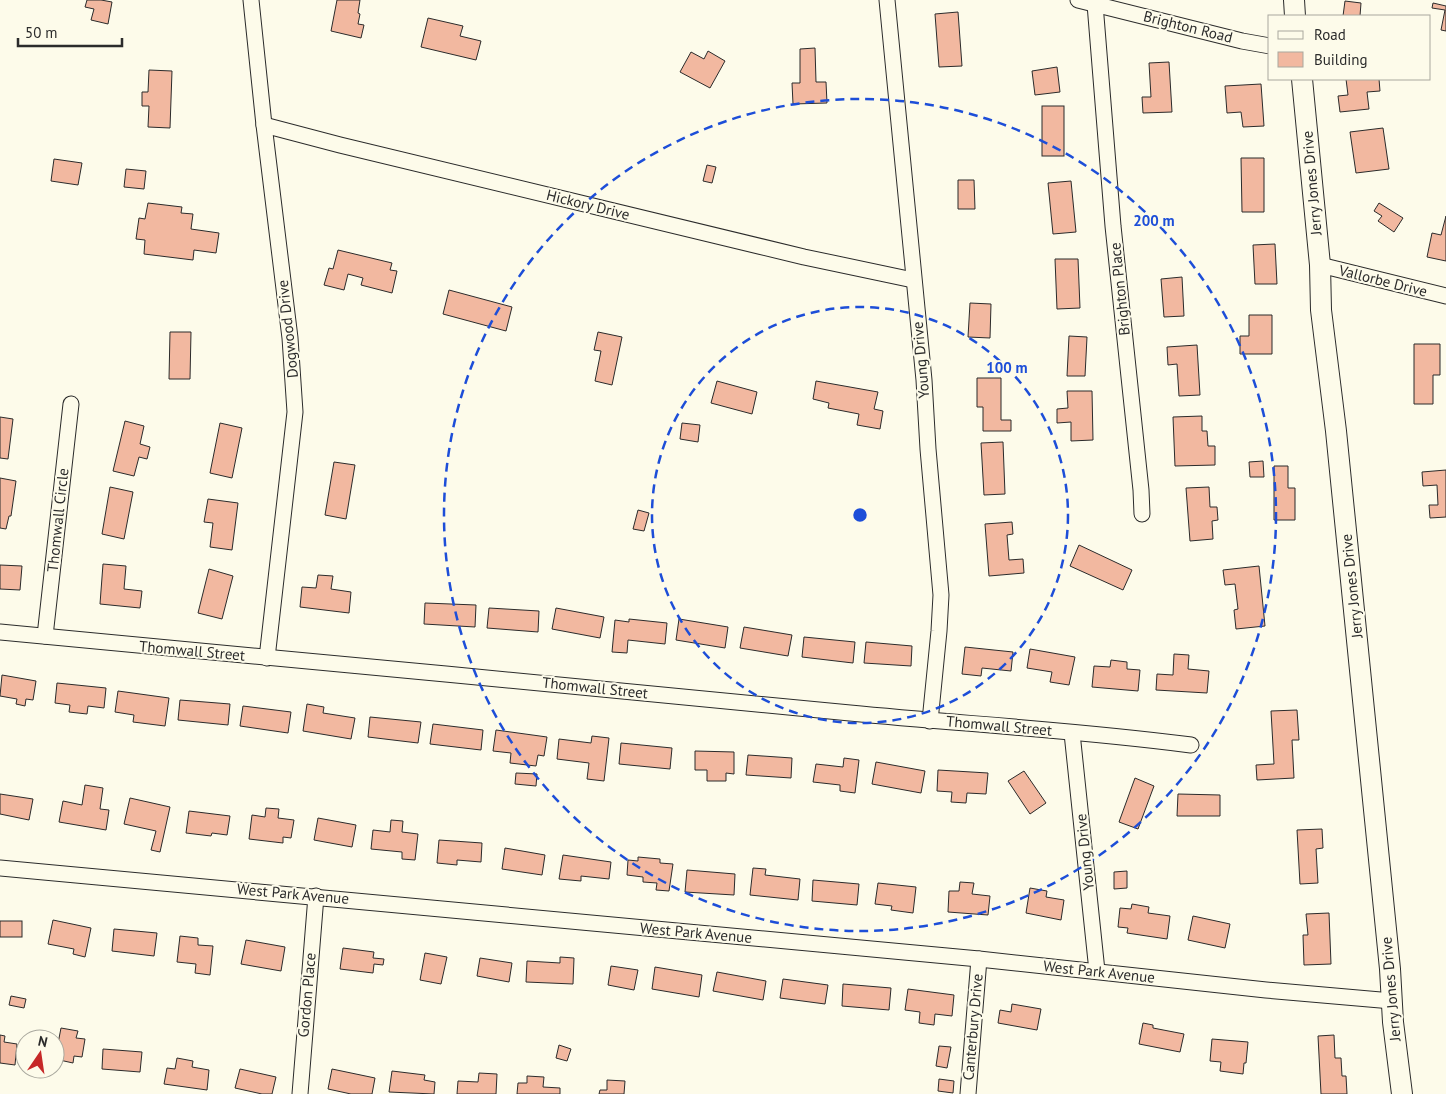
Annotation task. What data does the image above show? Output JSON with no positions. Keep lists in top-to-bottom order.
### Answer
{
  "streets": {
    "main road": ["Jerry Jones Drive"],
    "street": [
      "Brighton Road",
      "Hickory Drive",
      "Vallorbe Drive",
      "Brighton Place",
      "Dogwood Drive",
      "Young Drive",
      "Thomwall Circle",
      "Thomwall Street",
      "West Park Avenue",
      "Gordon Place",
      "Canterbury Drive"
    ]
  },
  "crossings": [
    ["Brighton Road", "Brighton Place"],
    ["Jerry Jones Drive", "Vallorbe Drive"],
    ["Jerry Jones Drive", "West Park Avenue"],
    ["Hickory Drive", "Dogwood Drive"],
    ["Hickory Drive", "Young Drive"],
    ["Dogwood Drive", "Thomwall Street"],
    ["Young Drive", "Thomwall Street"],
    ["Young Drive", "West Park Avenue"],
    ["Thomwall Circle", "Thomwall Street"],
    ["West Park Avenue", "Gordon Place"],
    ["West Park Avenue", "Canterbury Drive"]
  ],
  "legend": ["Road", "Building"],
  "scale_bar": "50 m",
  "north": "top",
  "rings": ["200 m", "100 m"]
}
